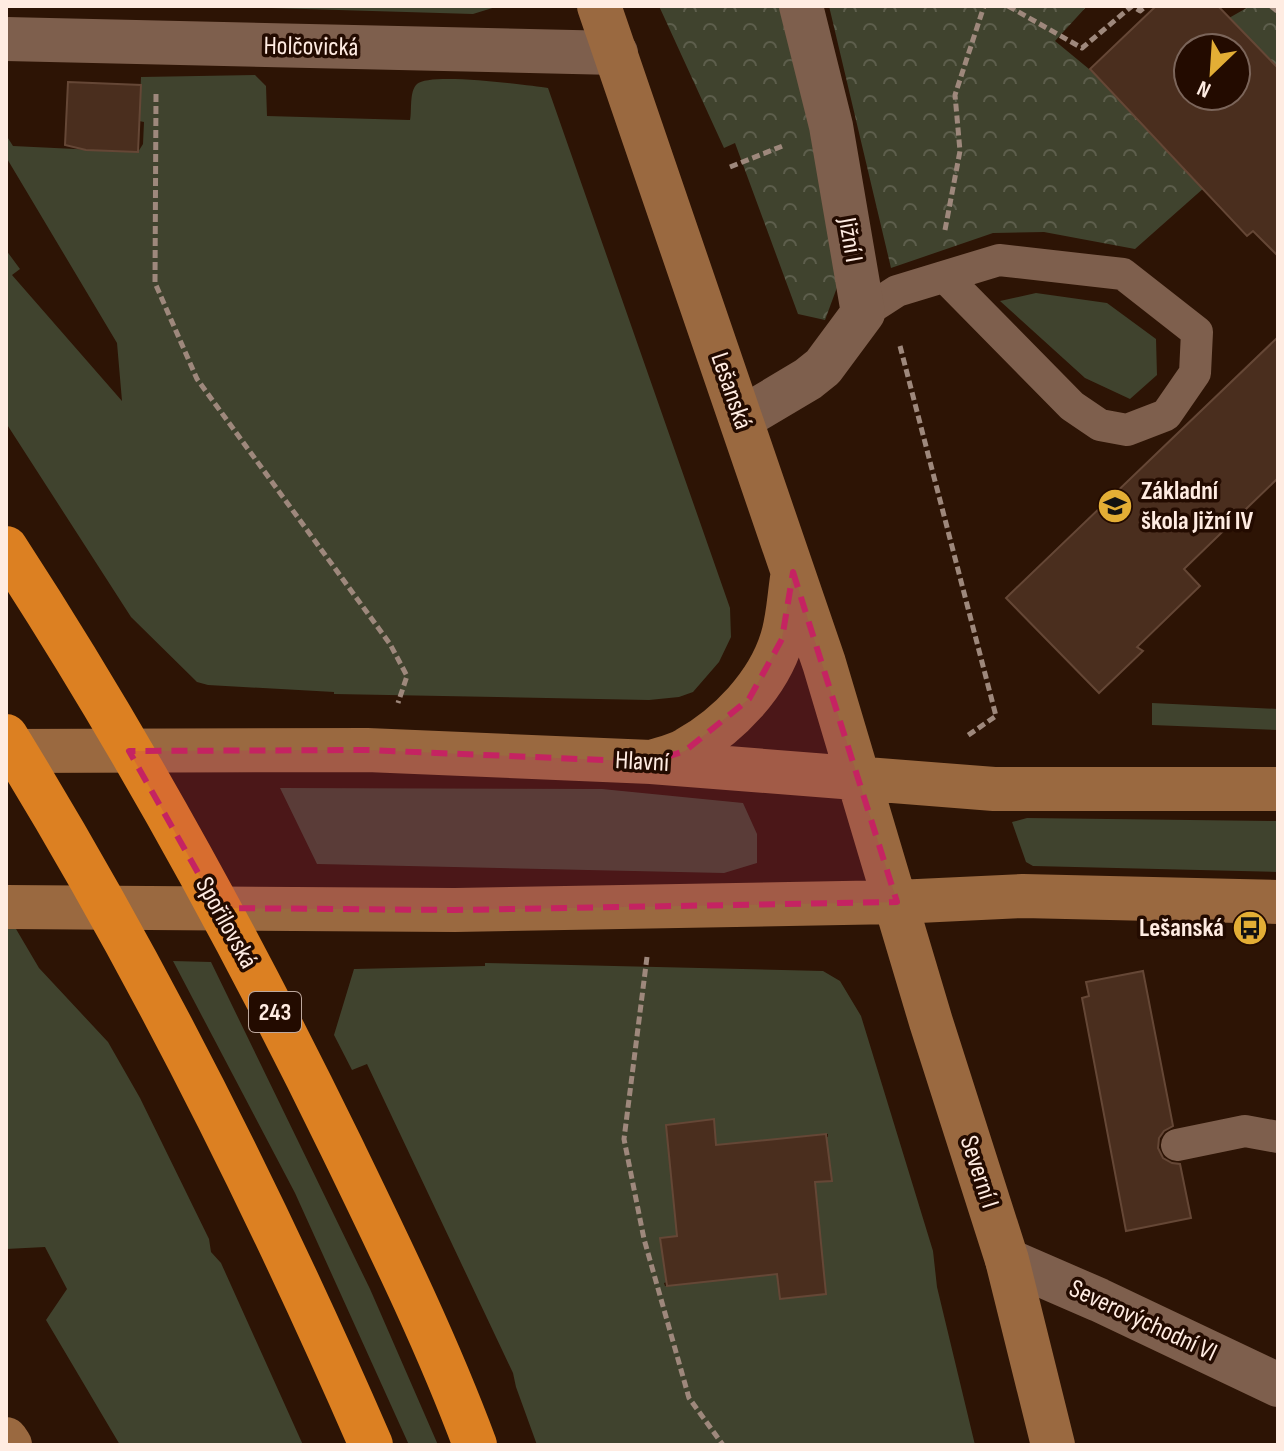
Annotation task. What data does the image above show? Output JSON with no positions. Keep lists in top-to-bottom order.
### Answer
{
  "streets": {
    "highway": ["Spořilovská", "243"],
    "street": [
      "Holčovická",
      "Jižní I",
      "Lešanská",
      "Hlavní",
      "Severní I",
      "Severovýchodní VI"
    ]
  },
  "crossings": [
    ["Holčovická", "Lešanská"],
    ["Lešanská", "Hlavní"],
    ["Lešanská", "Severní I"],
    ["Hlavní", "Severní I"],
    ["Severní I", "Severovýchodní VI"]
  ],
  "places": {
    "school or university": ["Základní škola Jižní IV"],
    "bus stop": ["Lešanská"]
  },
  "north": "bottom left"
}
